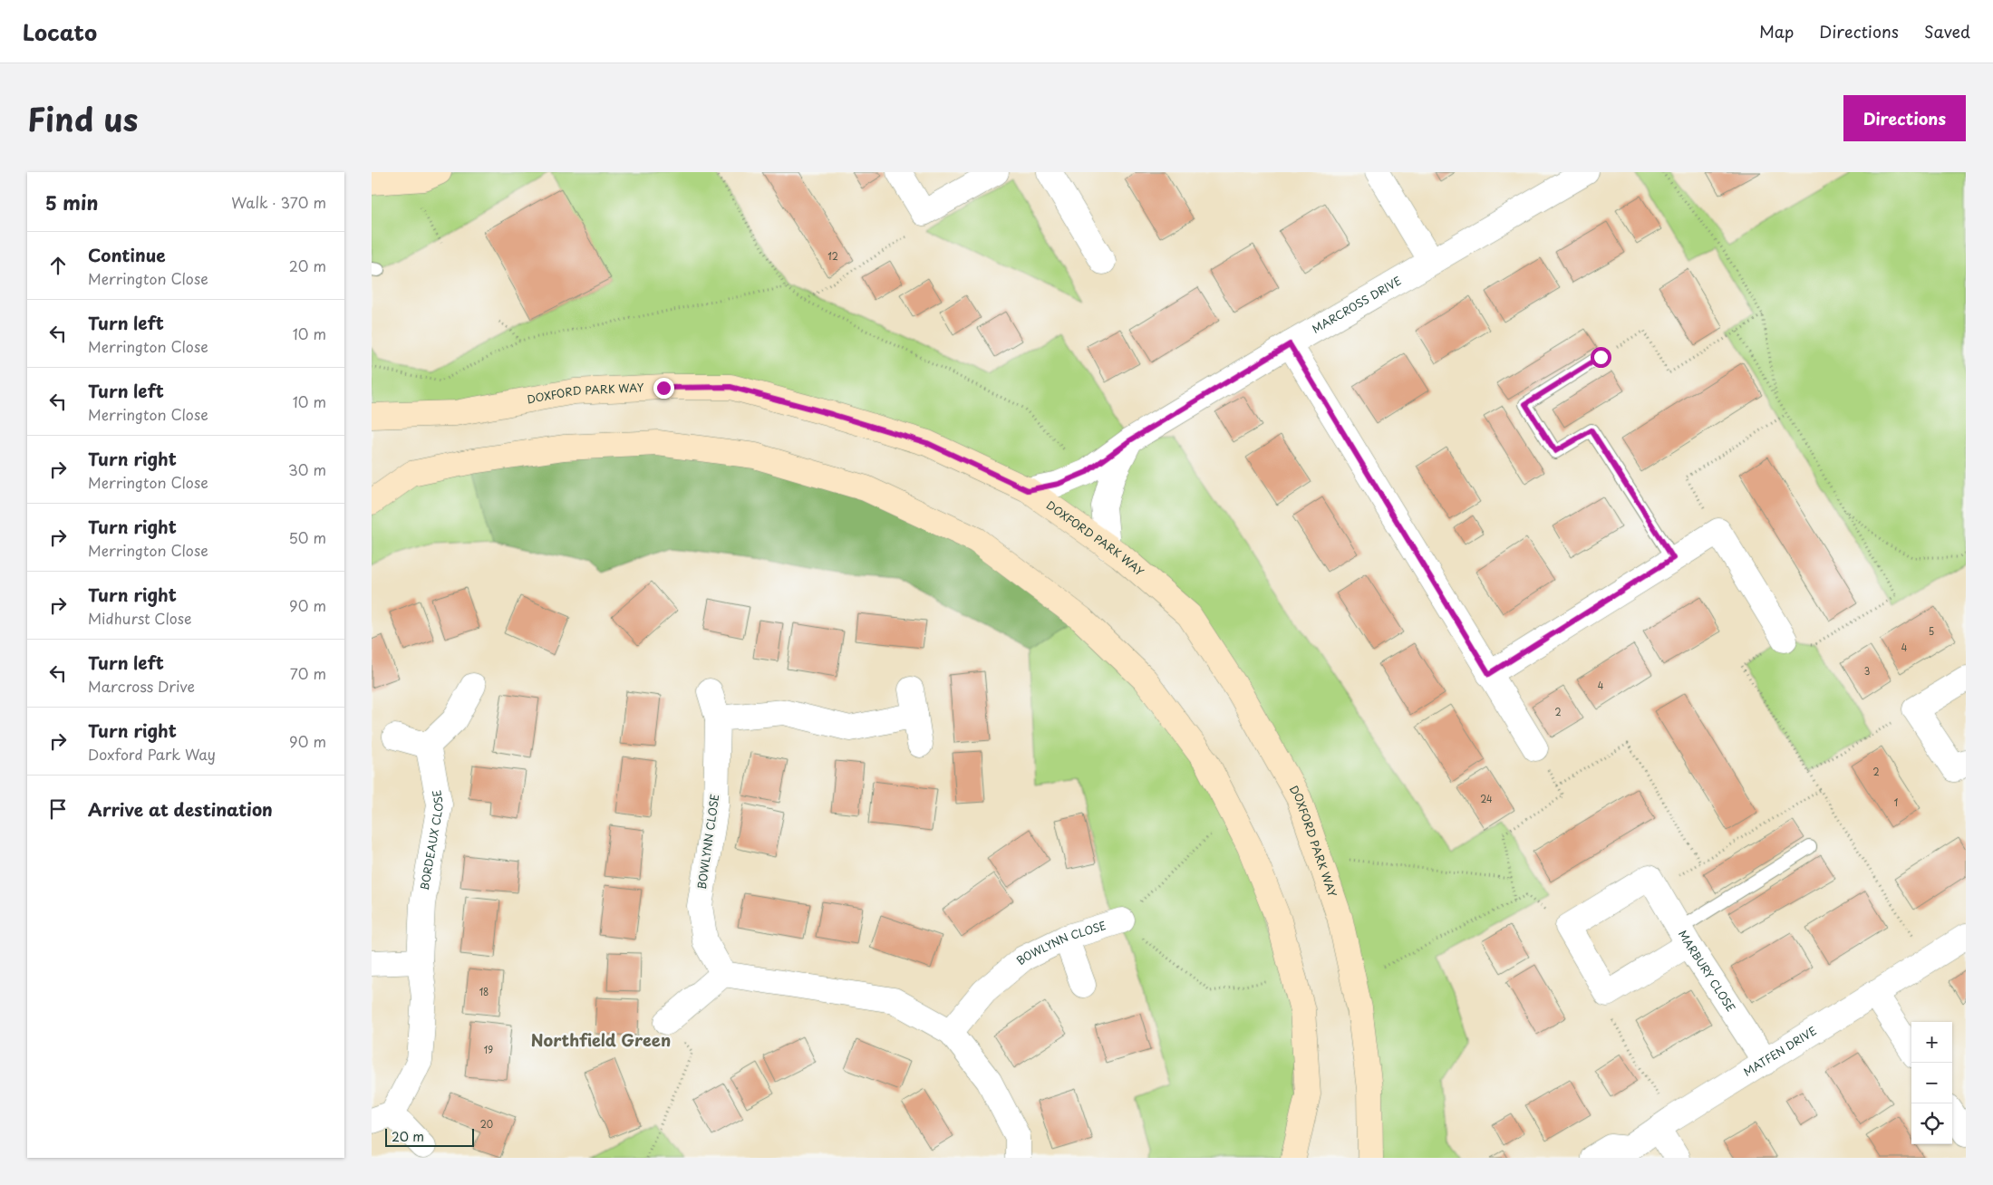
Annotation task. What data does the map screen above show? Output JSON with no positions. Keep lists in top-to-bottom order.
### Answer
{
  "streets": {
    "main road": ["DOXFORD PARK WAY"],
    "street": [
      "MARCROSS DRIVE",
      "BORDEAUX CLOSE",
      "BOWLYNN CLOSE",
      "MARBURY CLOSE",
      "MATFEN DRIVE"
    ]
  },
  "crossings": [
    ["MARCROSS DRIVE", "DOXFORD PARK WAY"],
    ["MARBURY CLOSE", "MATFEN DRIVE"]
  ],
  "districts": ["Northfield Green"],
  "house_numbers": [
    "12",
    "5",
    "4",
    "3",
    "4",
    "2",
    "2",
    "24",
    "1",
    "18",
    "19",
    "20"
  ],
  "scale_bar": "20 m",
  "page": {
    "header": "Locato",
    "nav": ["Map", "Directions", "Saved"],
    "title": "Find us",
    "buttons": "Directions",
    "heading": ["5 min", "Walk · 370 m"],
    "list": [
      ["Continue", "Merrington Close", "20 m"],
      ["Turn left", "Merrington Close", "10 m"],
      ["Turn left", "Merrington Close", "10 m"],
      ["Turn right", "Merrington Close", "30 m"],
      ["Turn right", "Merrington Close", "50 m"],
      ["Turn right", "Midhurst Close", "90 m"],
      ["Turn left", "Marcross Drive", "70 m"],
      ["Turn right", "Doxford Park Way", "90 m"],
      "Arrive at destination"
    ],
    "map_buttons": ["+", "−"],
    "scale": "20 m"
  }
}
